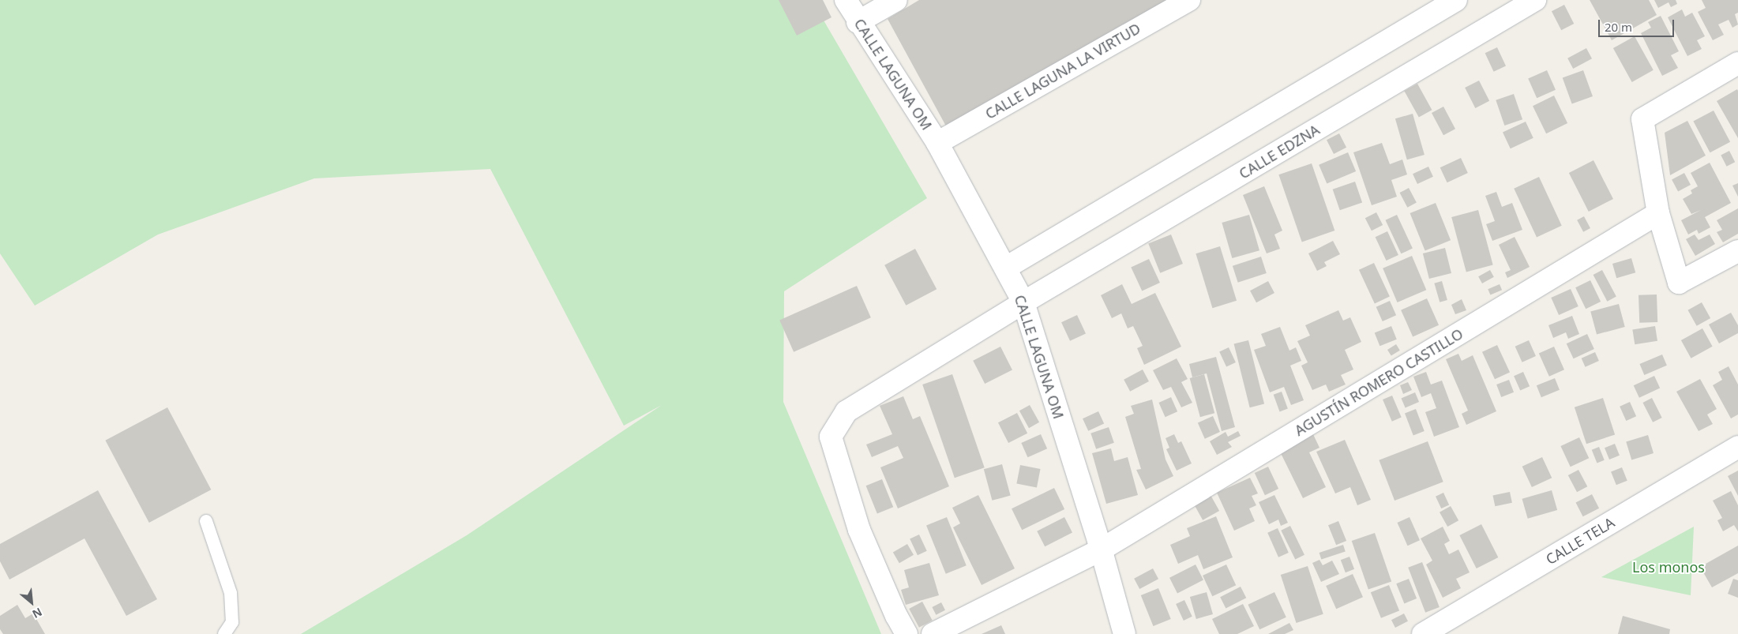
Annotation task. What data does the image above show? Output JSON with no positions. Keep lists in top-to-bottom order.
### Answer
{
  "streets": {
    "street": [
      "CALLE LAGUNA LA VIRTUD",
      "CALLE LAGUNA OM",
      "CALLE EDZNA",
      "AGUSTÍN ROMERO CASTILLO",
      "CALLE TELA"
    ]
  },
  "crossings": [
    ["CALLE LAGUNA LA VIRTUD", "CALLE LAGUNA OM"],
    ["CALLE LAGUNA OM", "CALLE EDZNA"],
    ["CALLE LAGUNA OM", "AGUSTÍN ROMERO CASTILLO"]
  ],
  "parks": ["Los monos"],
  "scale_bar": "20 m",
  "north": "bottom right"
}
